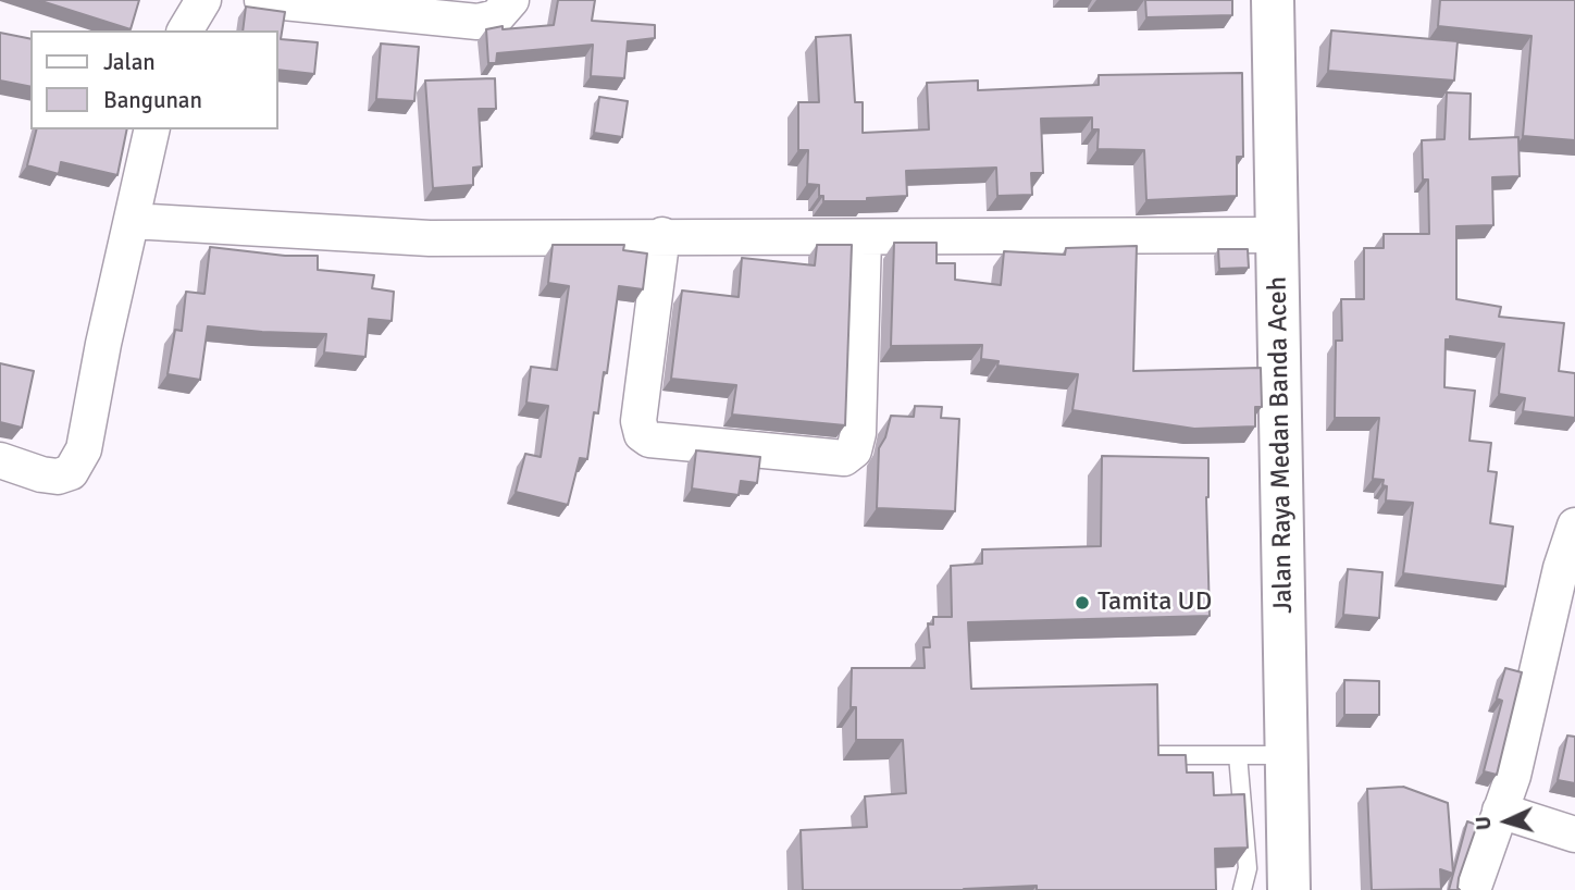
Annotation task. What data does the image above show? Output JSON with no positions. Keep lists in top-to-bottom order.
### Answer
{
  "streets": {
    "highway": ["Jalan Raya Medan Banda Aceh"]
  },
  "places": ["Tamita UD"],
  "legend": ["Jalan", "Bangunan"],
  "north": "left"
}
